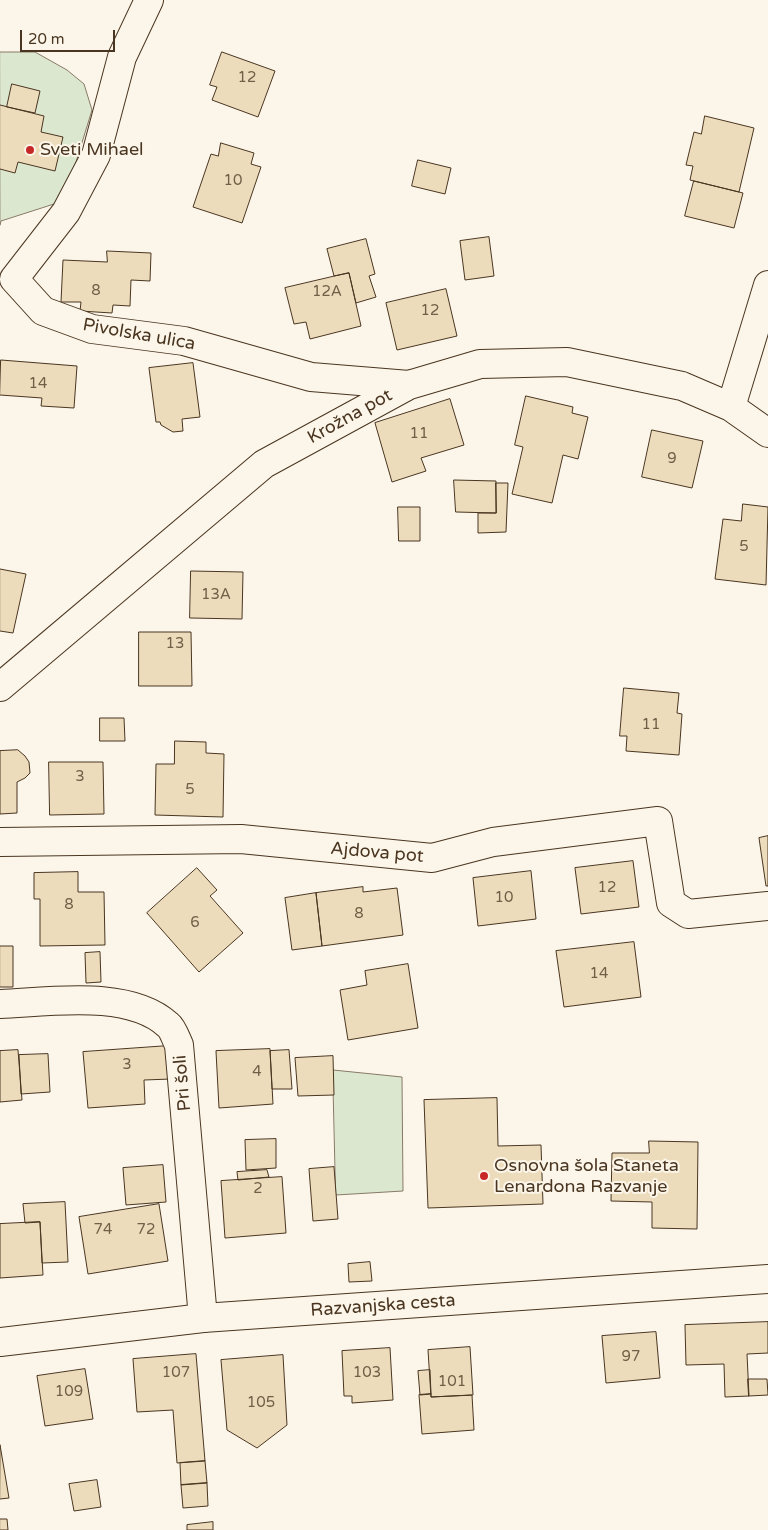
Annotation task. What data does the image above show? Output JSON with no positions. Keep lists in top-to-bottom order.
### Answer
{
  "streets": {
    "street": [
      "Pivolska ulica",
      "Krožna pot",
      "Ajdova pot",
      "Pri šoli",
      "Razvanjska cesta"
    ]
  },
  "crossings": [
    ["Pivolska ulica", "Krožna pot"],
    ["Pri šoli", "Razvanjska cesta"]
  ],
  "places": ["Sveti Mihael", "Osnovna šola Staneta Lenardona Razvanje"],
  "house_numbers": [
    "12",
    "10",
    "8",
    "12A",
    "12",
    "14",
    "11",
    "9",
    "5",
    "13A",
    "13",
    "11",
    "3",
    "5",
    "12",
    "10",
    "8",
    "8",
    "6",
    "14",
    "3",
    "4",
    "2",
    "74",
    "72",
    "97",
    "107",
    "103",
    "101",
    "109",
    "105"
  ],
  "scale_bar": "20 m"
}
